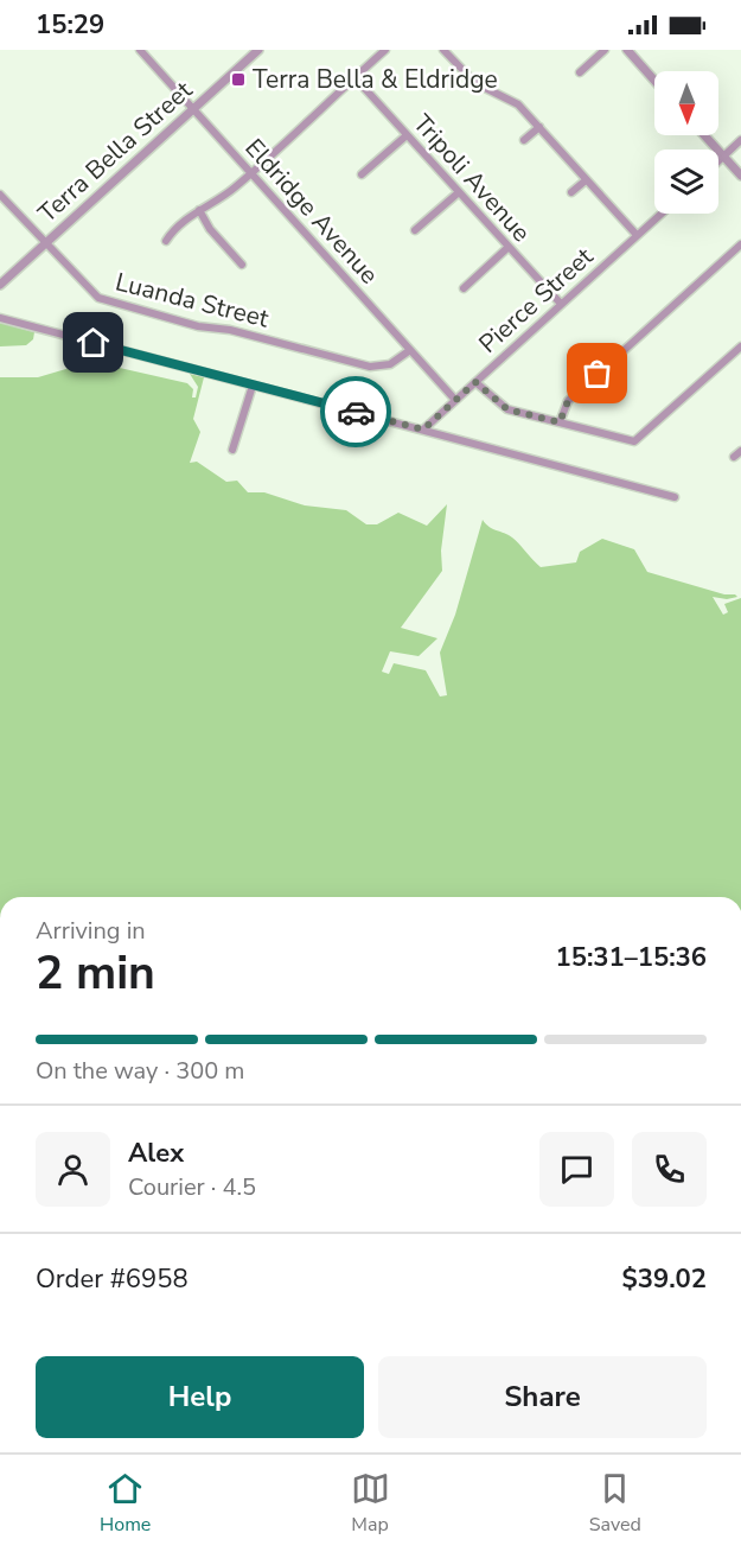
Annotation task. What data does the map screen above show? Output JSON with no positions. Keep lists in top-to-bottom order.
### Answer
{
  "streets": {
    "street": [
      "Terra Bella Street",
      "Tripoli Avenue",
      "Eldridge Avenue",
      "Luanda Street",
      "Pierce Street"
    ]
  },
  "crossings": [
    ["Terra Bella Street", "Eldridge Avenue"],
    ["Terra Bella Street", "Luanda Street"],
    ["Tripoli Avenue", "Pierce Street"],
    ["Eldridge Avenue", "Luanda Street"],
    ["Eldridge Avenue", "Pierce Street"]
  ],
  "places": {
    "transit": ["Terra Bella & Eldridge"]
  },
  "north": "bottom",
  "page": {
    "status": "15:29",
    "heading": ["2 min", "Arriving in", "15:31–15:36"],
    "panel": [
      "Alex",
      "Courier · 4.5",
      "Order #6958",
      "$39.02"
    ],
    "bar": "On the way · 300 m",
    "buttons": ["Help", "Share"],
    "tabs": ["Home", "Map", "Saved"]
  }
}
